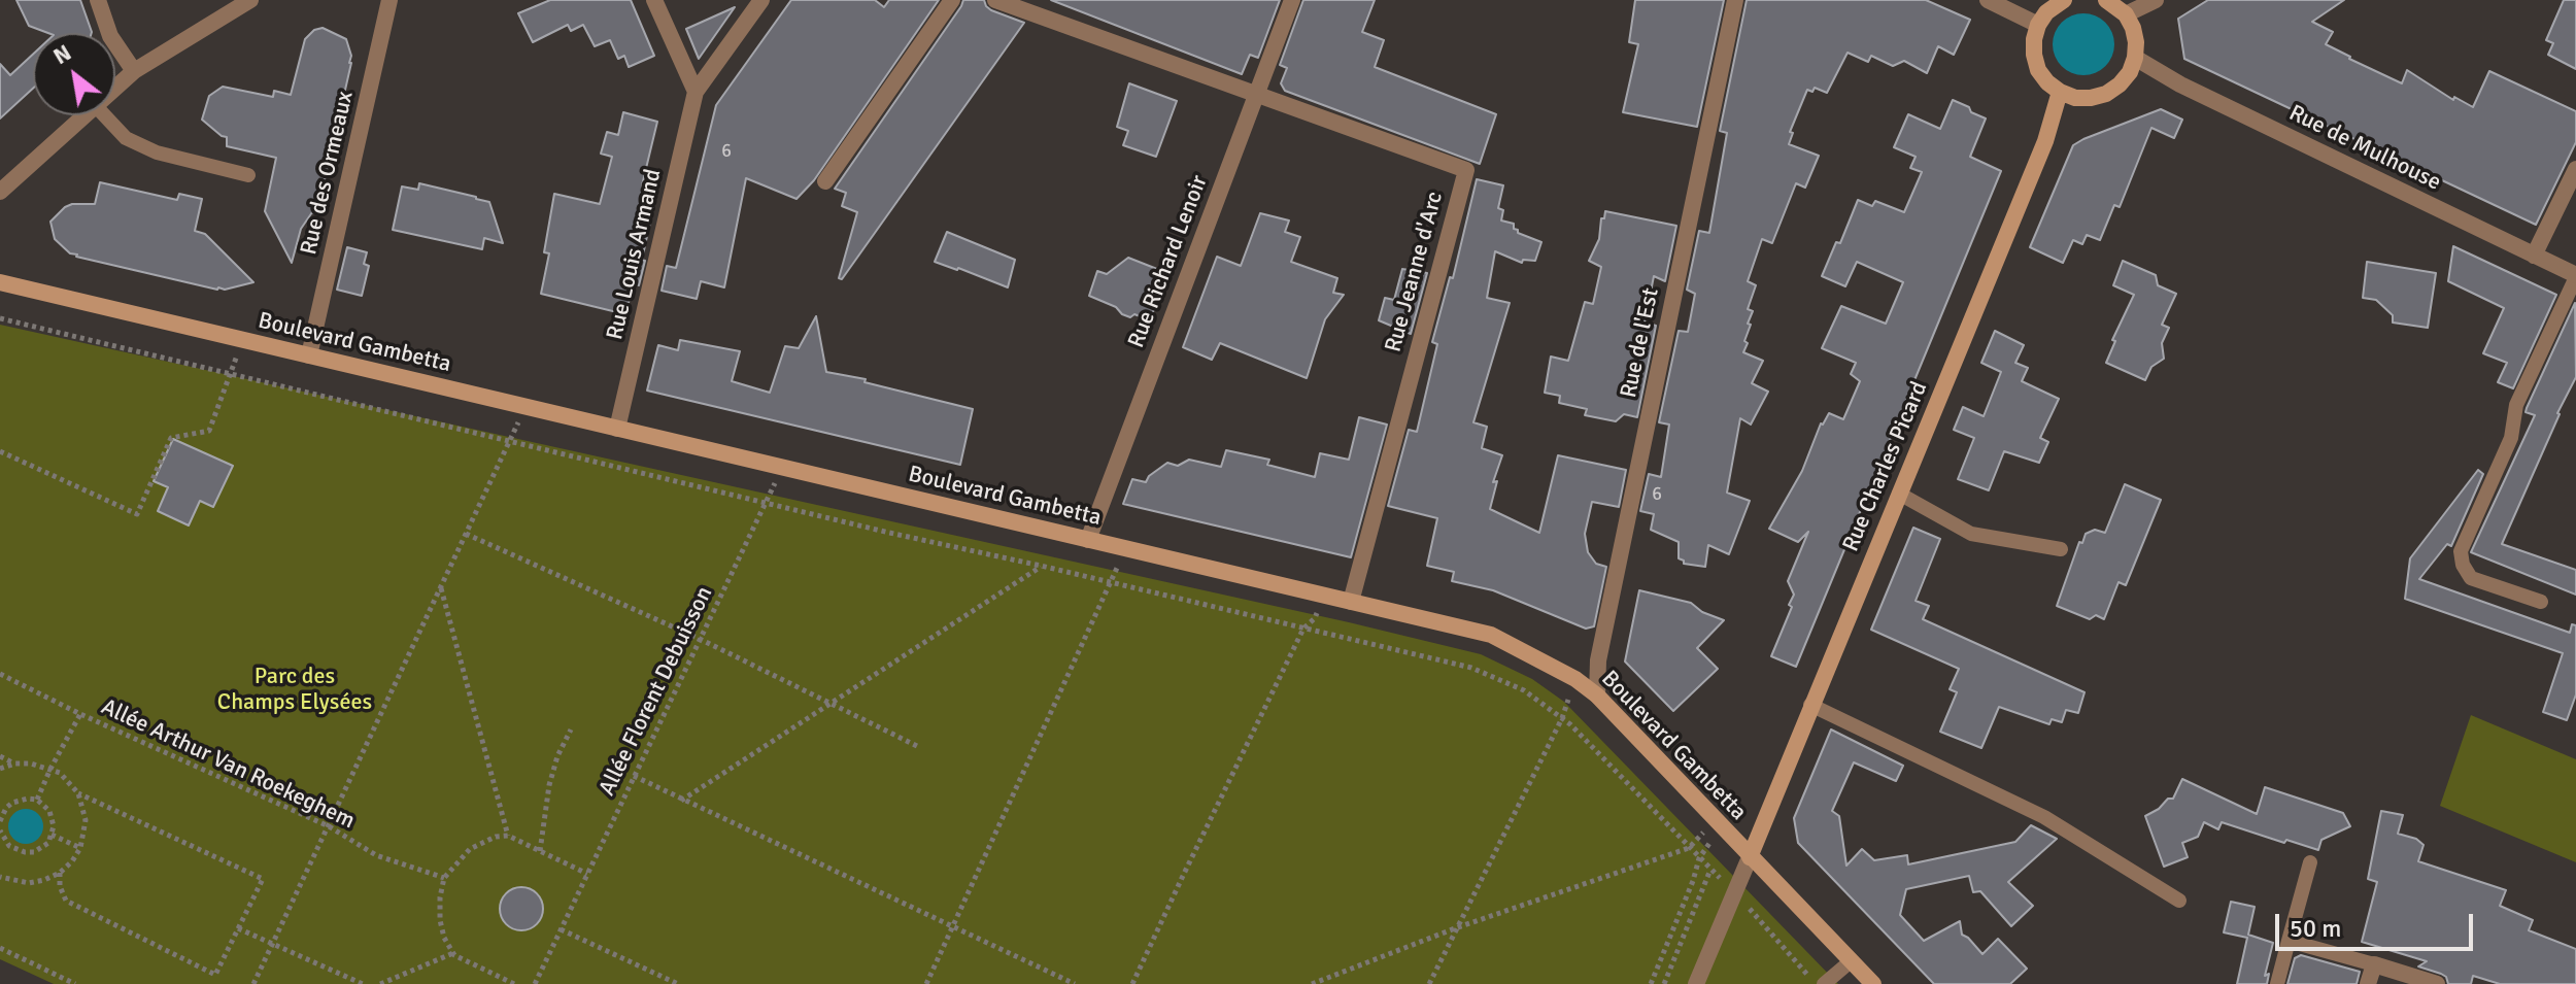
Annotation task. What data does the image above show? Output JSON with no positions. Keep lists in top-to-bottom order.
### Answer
{
  "streets": {
    "main road": ["Boulevard Gambetta", "Rue Charles Picard"],
    "street": [
      "Rue de Mulhouse",
      "Rue des Ormeaux",
      "Rue Louis Armand",
      "Rue Richard Lenoir",
      "Rue Jeanne d'Arc",
      "Rue de l'Est"
    ],
    "path": ["Allée Florent Debuisson", "Allée Arthur Van Roekeghem"]
  },
  "crossings": [
    ["Rue des Ormeaux", "Boulevard Gambetta"],
    ["Rue Louis Armand", "Boulevard Gambetta"],
    ["Rue Richard Lenoir", "Rue Jeanne d'Arc"],
    ["Rue Richard Lenoir", "Boulevard Gambetta"],
    ["Rue Jeanne d'Arc", "Boulevard Gambetta"],
    ["Boulevard Gambetta", "Rue de l'Est"],
    ["Boulevard Gambetta", "Rue Charles Picard"],
    ["Boulevard Gambetta", "Allée Florent Debuisson"]
  ],
  "parks": ["Parc des Champs Elysées"],
  "house_numbers": ["6", "6"],
  "scale_bar": "50 m",
  "north": "top left"
}
